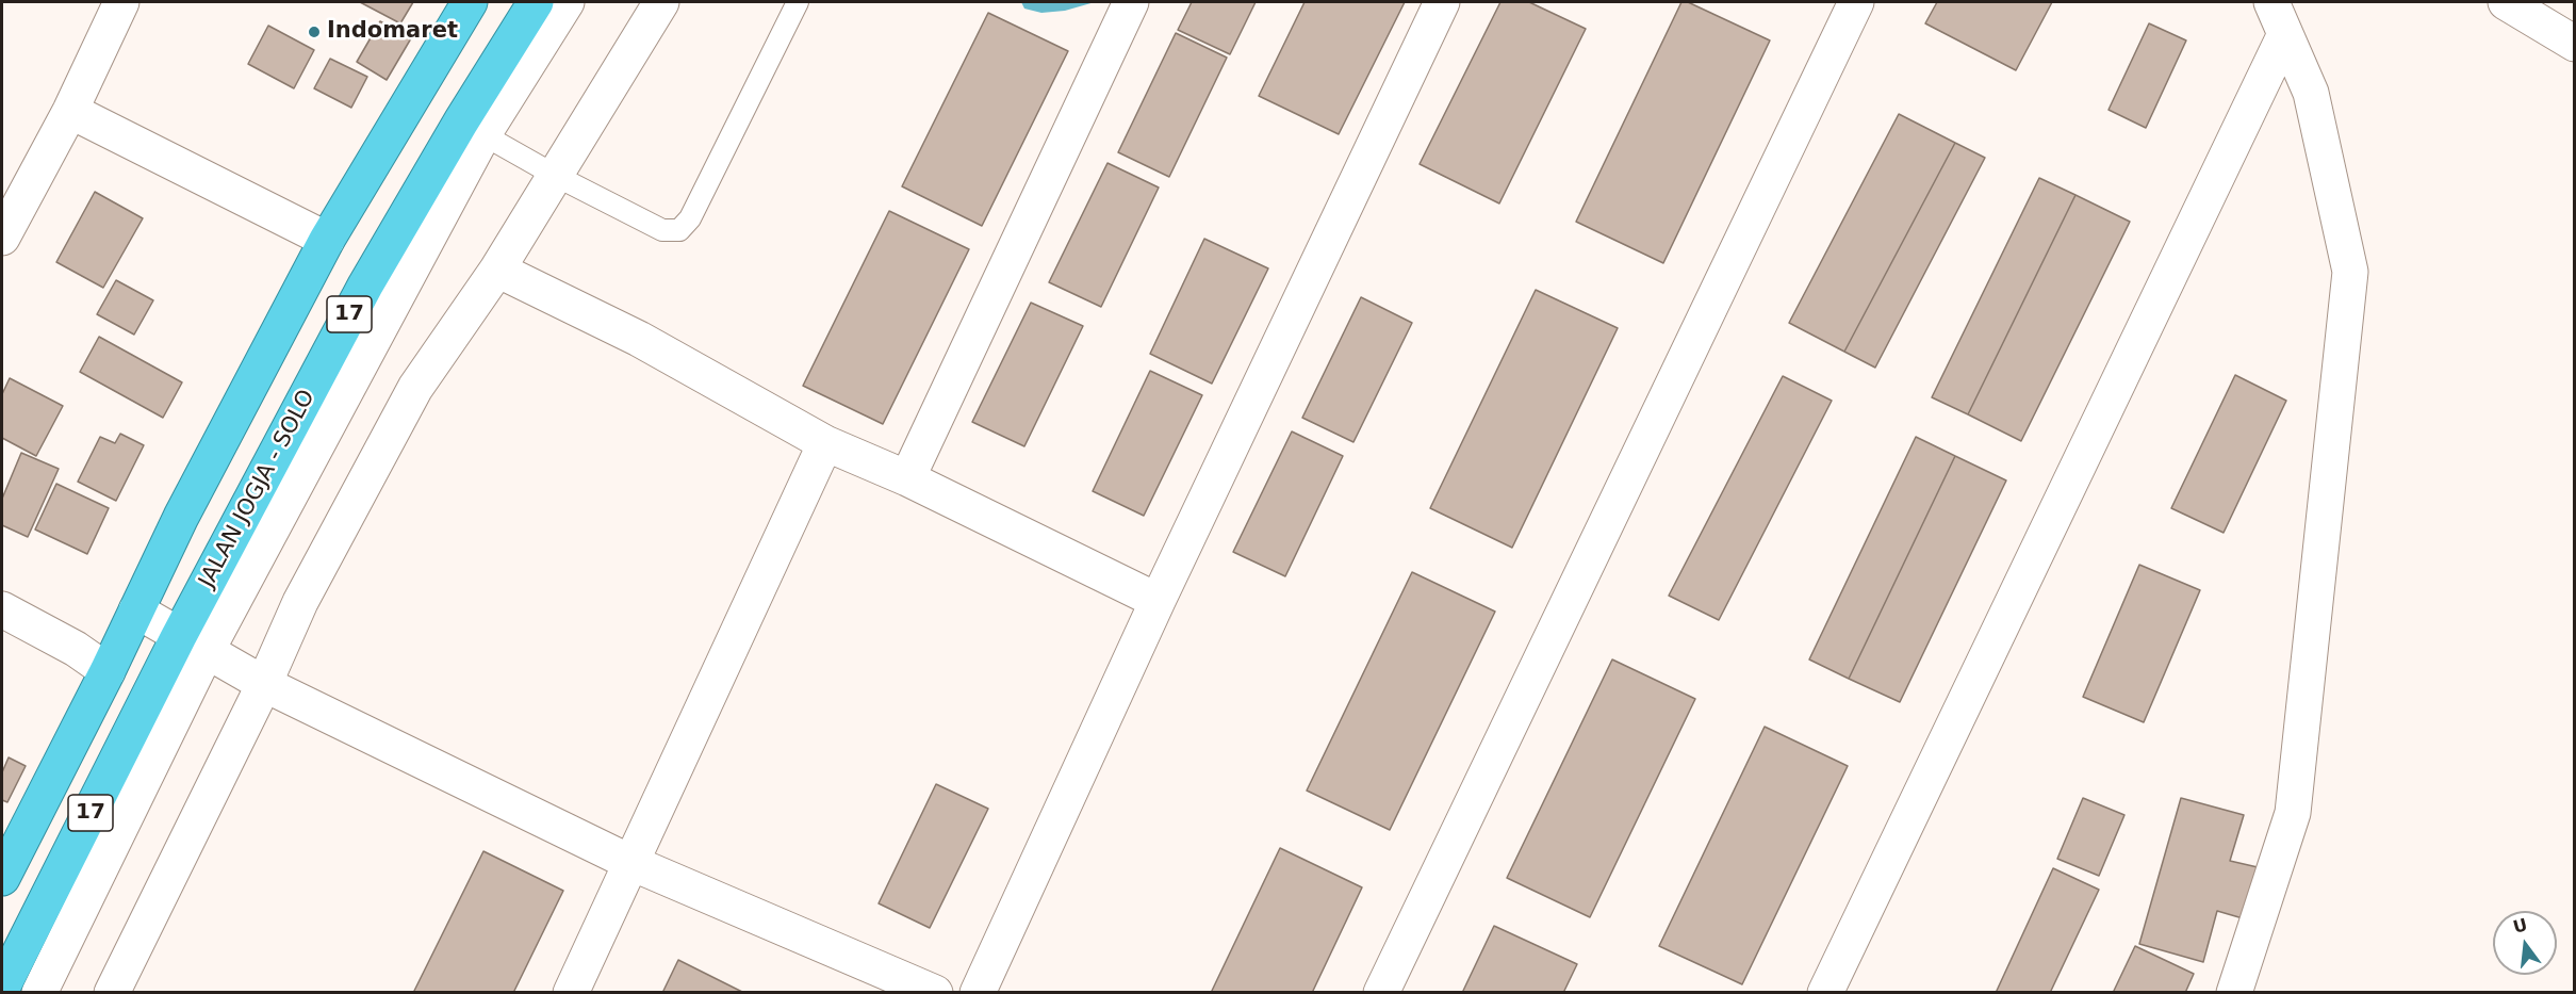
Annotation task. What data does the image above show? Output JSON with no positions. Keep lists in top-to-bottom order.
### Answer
{
  "streets": {
    "highway": ["17", "JALAN JOGJA - SOLO"]
  },
  "places": ["Indomaret"],
  "north": "top"
}
